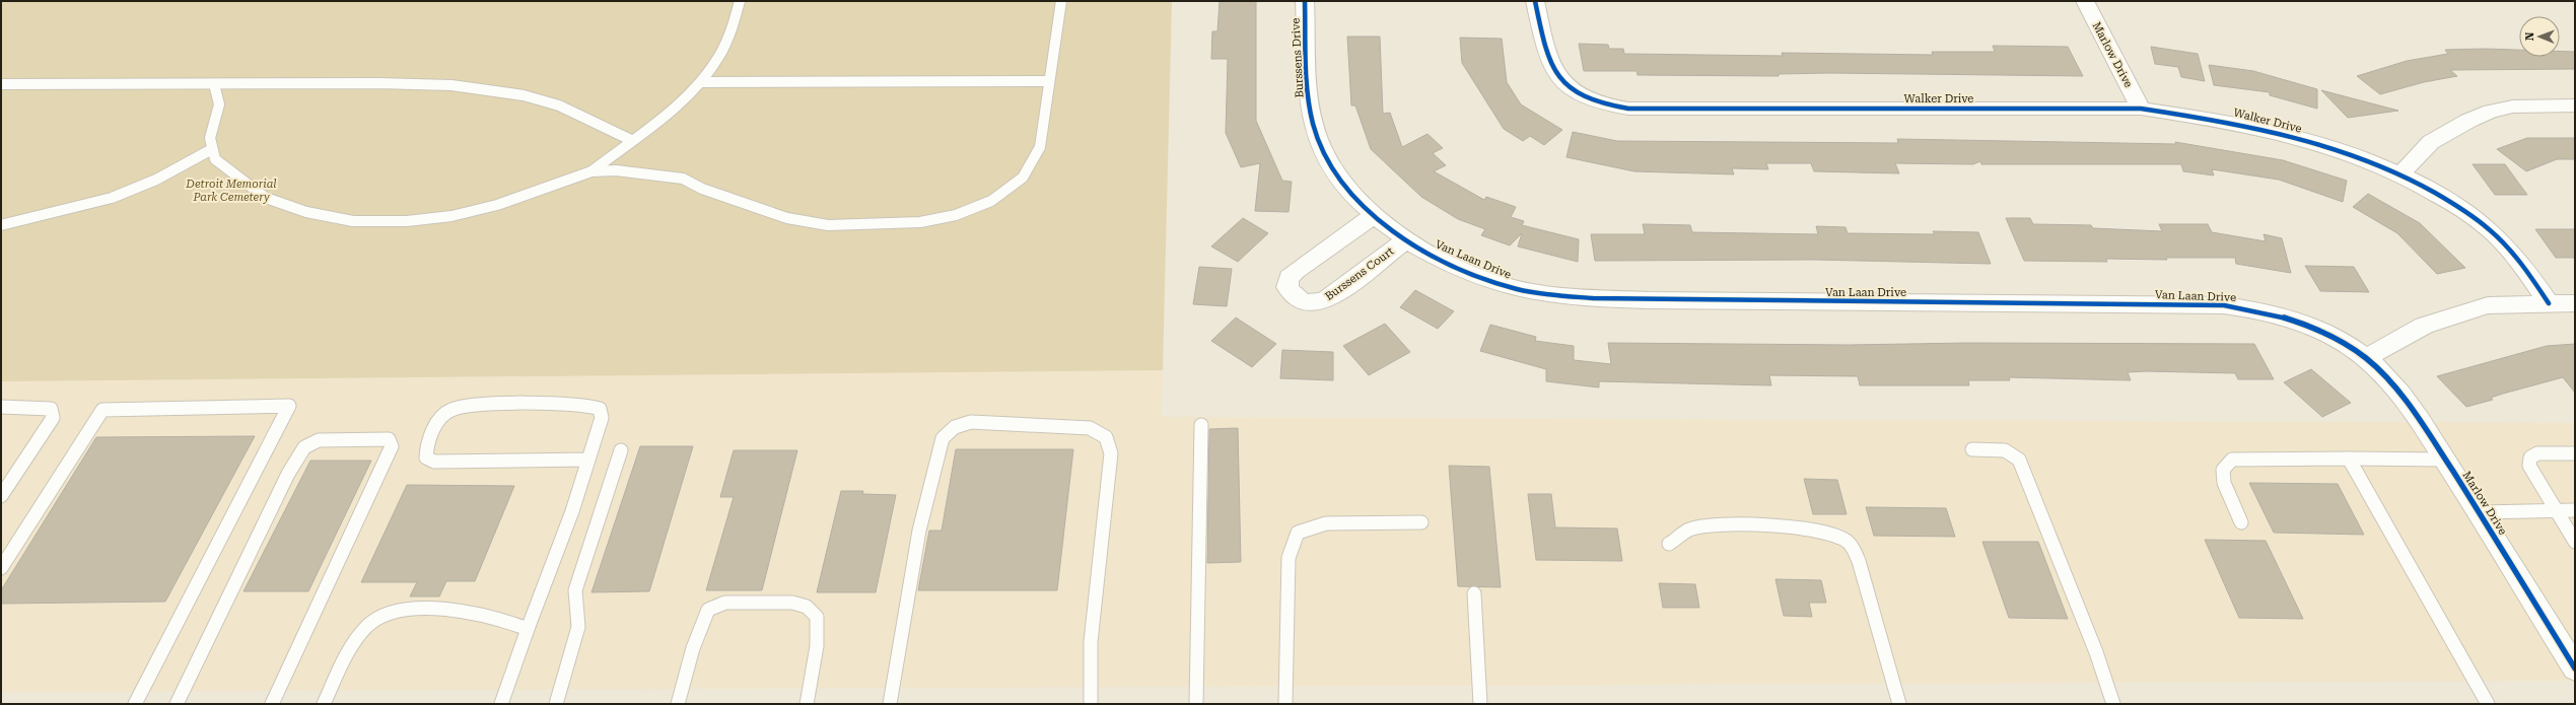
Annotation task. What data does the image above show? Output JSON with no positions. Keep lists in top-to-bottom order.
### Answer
{
  "streets": {
    "street": [
      "Marlow Drive",
      "Burssens Drive",
      "Walker Drive",
      "Van Laan Drive",
      "Burssens Court"
    ]
  },
  "crossings": [
    ["Marlow Drive", "Walker Drive"],
    ["Marlow Drive", "Van Laan Drive"],
    ["Burssens Drive", "Van Laan Drive"],
    ["Burssens Drive", "Burssens Court"],
    ["Van Laan Drive", "Burssens Court"]
  ],
  "parks": ["Detroit Memorial Park Cemetery"],
  "north": "left"
}
